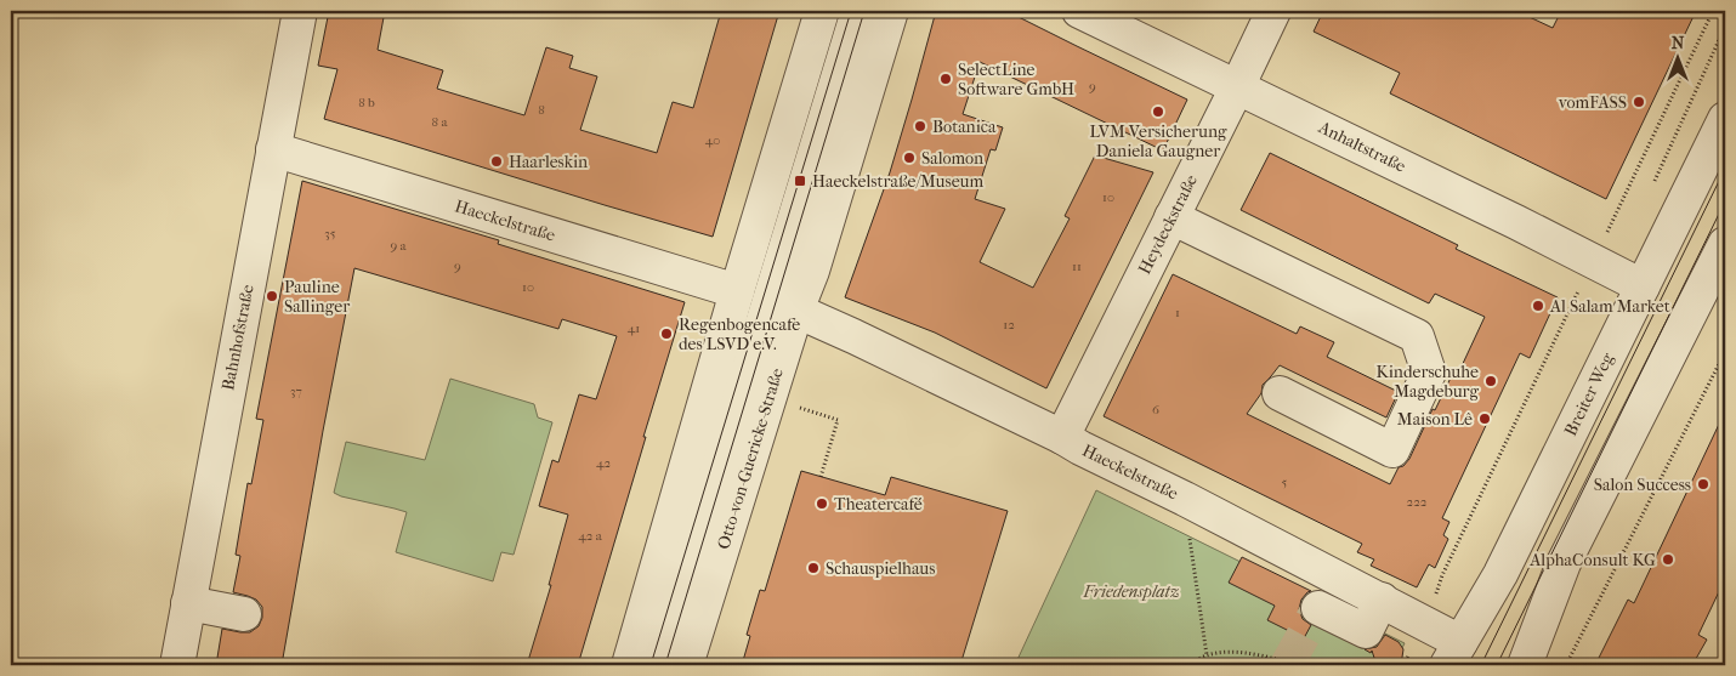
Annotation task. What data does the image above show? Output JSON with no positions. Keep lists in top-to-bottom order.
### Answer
{
  "streets": {
    "street": [
      "Anhaltstraße",
      "Haeckelstraße",
      "Heydeckstraße",
      "Bahnhofstraße",
      "Breiter Weg",
      "Otto-von-Guericke-Straße"
    ]
  },
  "crossings": [
    ["Anhaltstraße", "Heydeckstraße"],
    ["Anhaltstraße", "Breiter Weg"],
    ["Haeckelstraße", "Heydeckstraße"],
    ["Haeckelstraße", "Bahnhofstraße"],
    ["Haeckelstraße", "Breiter Weg"],
    ["Haeckelstraße", "Otto-von-Guericke-Straße"]
  ],
  "parks": ["Friedensplatz"],
  "places": {
    "other": [
      "SelectLine Software GmbH",
      "vomFASS",
      "LVM Versicherung Daniela Gaugner",
      "Botanica",
      "Salomon",
      "Haarleskin",
      "Pauline Sallinger",
      "Al Salam Market",
      "Regenbogencafe des LSVD e.V.",
      "Kinderschuhe Magdeburg",
      "Maison Lê",
      "Salon Success",
      "Theatercafé",
      "AlphaConsult KG",
      "Schauspielhaus"
    ],
    "transit": ["Haeckelstraße/Museum"]
  },
  "house_numbers": [
    "9",
    "8 b",
    "8",
    "8 a",
    "40",
    "10",
    "35",
    "9 a",
    "9",
    "11",
    "10",
    "1",
    "12",
    "41",
    "37",
    "6",
    "42",
    "5",
    "222",
    "42 a"
  ],
  "north": "top"
}
